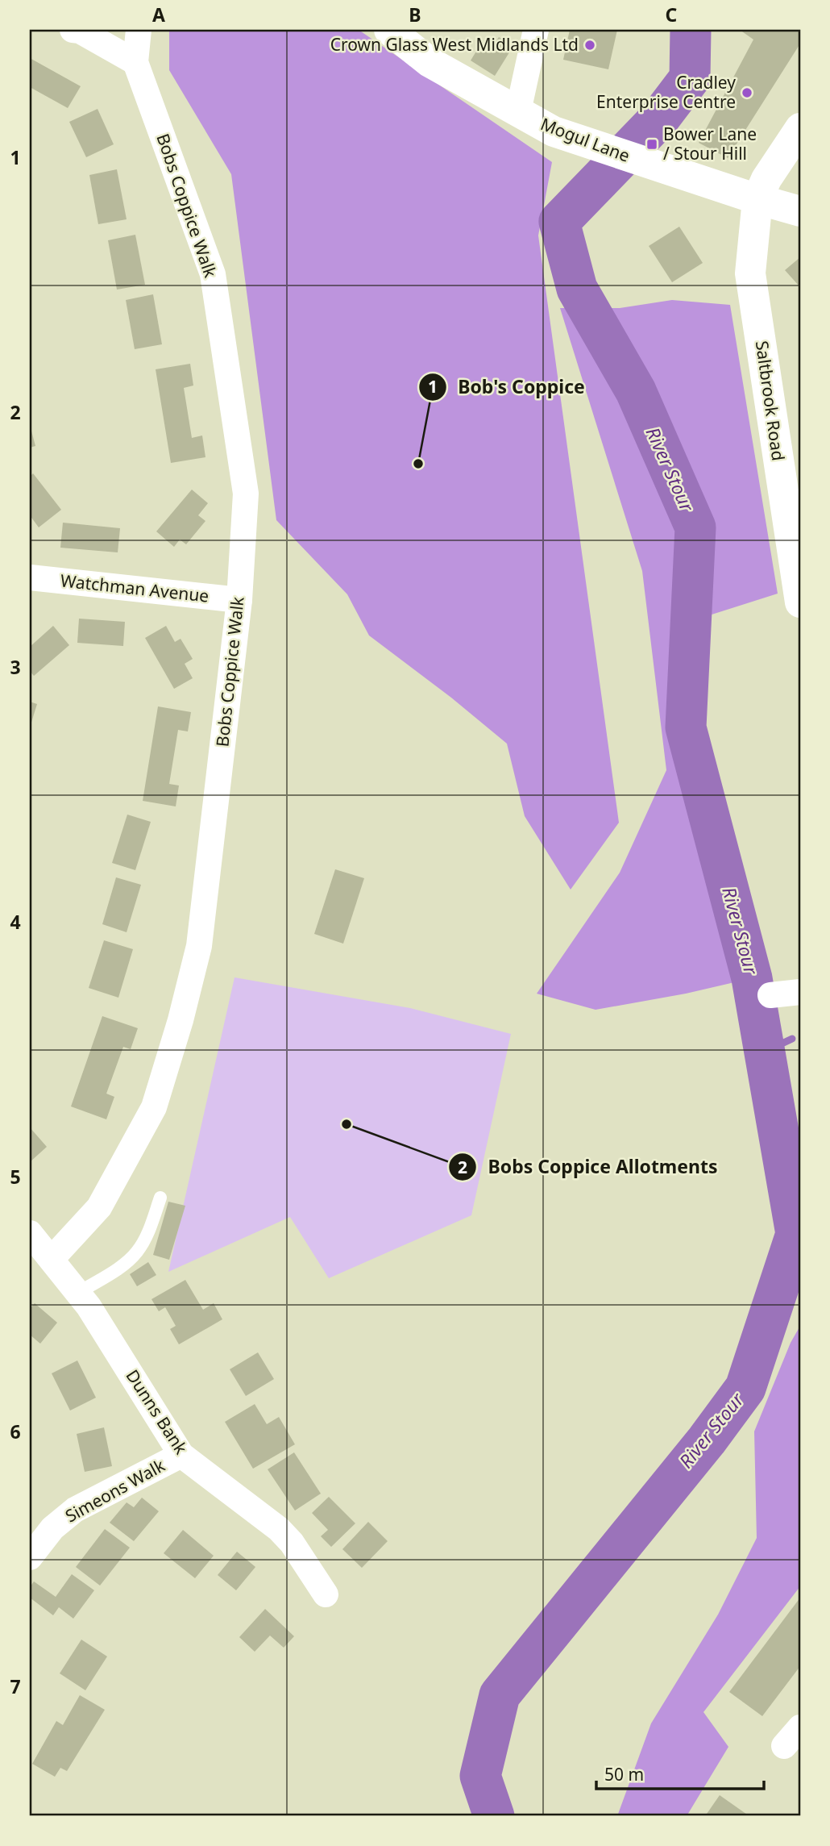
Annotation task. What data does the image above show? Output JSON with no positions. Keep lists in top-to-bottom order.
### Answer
{
  "streets": {
    "street": [
      "Mogul Lane",
      "Bobs Coppice Walk",
      "Saltbrook Road",
      "Watchman Avenue",
      "Dunns Bank",
      "Simeons Walk"
    ]
  },
  "crossings": [
    ["Mogul Lane", "Saltbrook Road"],
    ["Bobs Coppice Walk", "Watchman Avenue"],
    ["Bobs Coppice Walk", "Dunns Bank"],
    ["Dunns Bank", "Simeons Walk"]
  ],
  "water": ["River Stour"],
  "places": {
    "other": [
      "Crown Glass West Midlands Ltd",
      "Cradley Enterprise Centre",
      "Bob's Coppice",
      "Bobs Coppice Allotments"
    ],
    "transit": ["Bower Lane / Stour Hill"]
  },
  "scale_bar": "50 m",
  "grid": {
    "columns": ["A", "B", "C"],
    "rows": [
      "1",
      "2",
      "3",
      "4",
      "5",
      "6",
      "7"
    ]
  }
}
